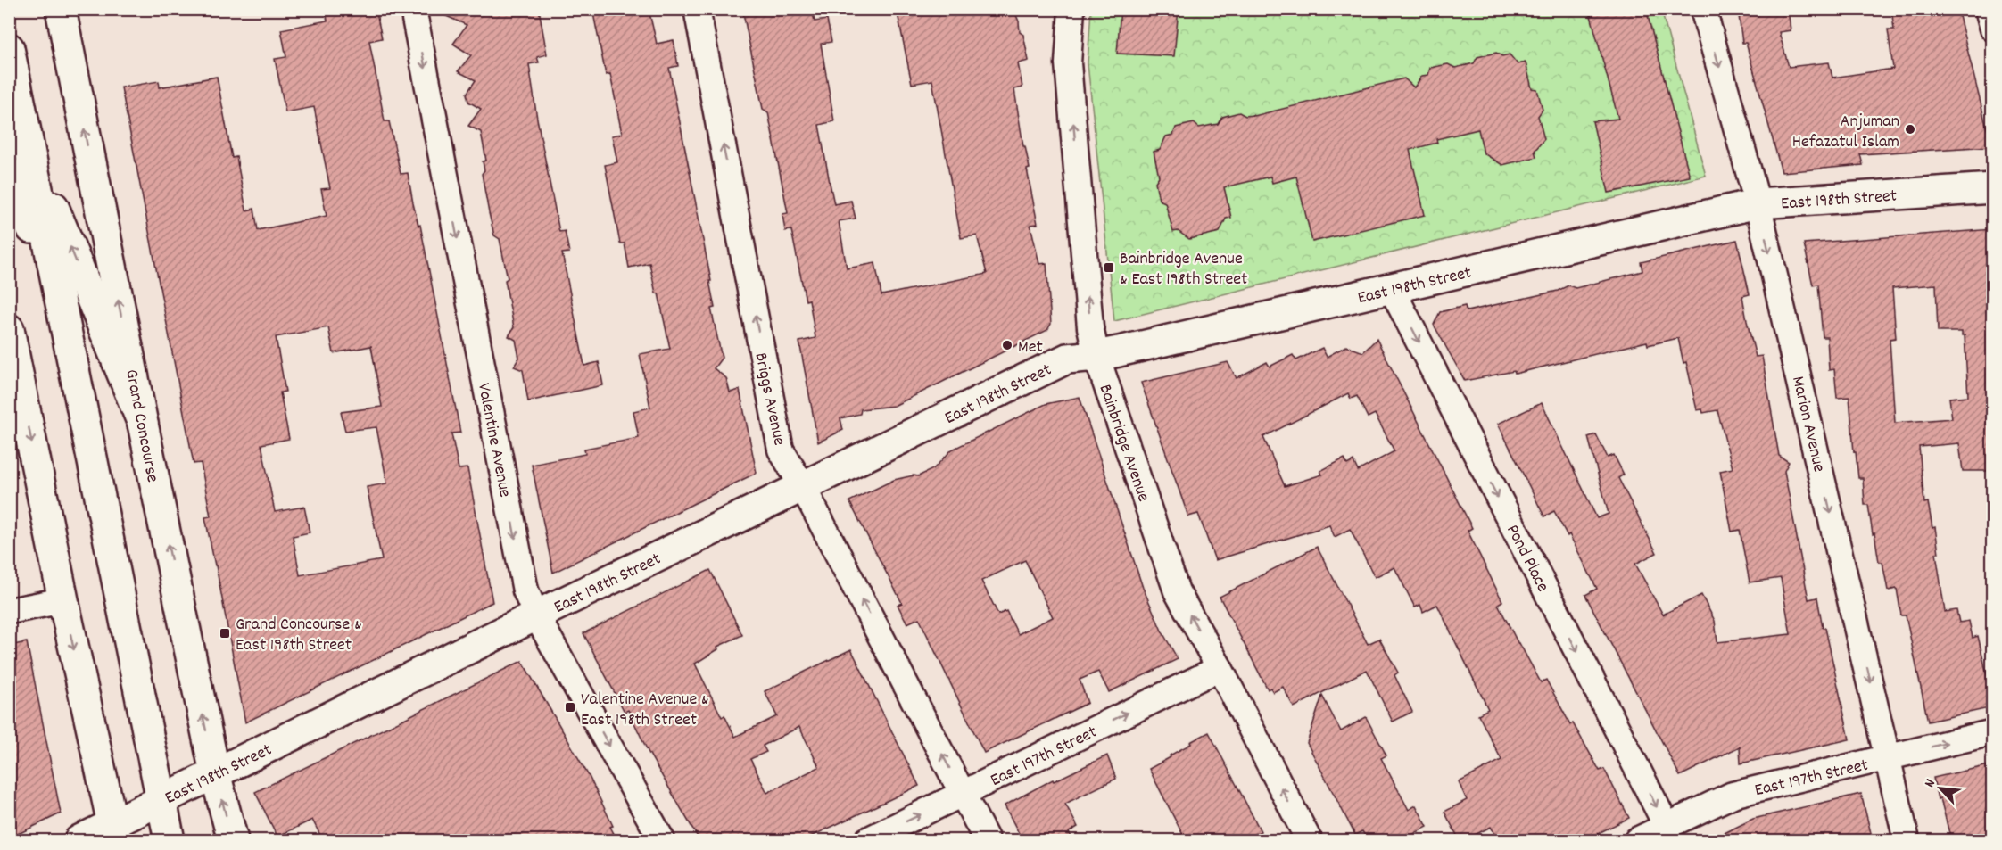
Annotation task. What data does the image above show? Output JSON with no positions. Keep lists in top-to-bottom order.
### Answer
{
  "streets": {
    "street": [
      "East 198th Street",
      "Briggs Avenue",
      "Marion Avenue",
      "Grand Concourse",
      "Valentine Avenue",
      "Bainbridge Avenue",
      "Pond Place",
      "East 197th Street"
    ]
  },
  "crossings": [
    ["East 198th Street", "Briggs Avenue"],
    ["East 198th Street", "Marion Avenue"],
    ["East 198th Street", "Grand Concourse"],
    ["East 198th Street", "Valentine Avenue"],
    ["East 198th Street", "Bainbridge Avenue"],
    ["East 198th Street", "Pond Place"],
    ["Briggs Avenue", "East 197th Street"],
    ["Marion Avenue", "East 197th Street"],
    ["Bainbridge Avenue", "East 197th Street"],
    ["Pond Place", "East 197th Street"]
  ],
  "one_way": [
    "Briggs Avenue",
    "Marion Avenue",
    "Valentine Avenue",
    "Bainbridge Avenue",
    "Pond Place",
    "East 197th Street"
  ],
  "places": {
    "other": ["Anjuman Hefazatul Islam", "Met"],
    "transit": ["Bainbridge Avenue & East 198th Street", "Grand Concourse & East 198th Street", "Valentine Avenue & East 198th Street"]
  },
  "north": "top left"
}
